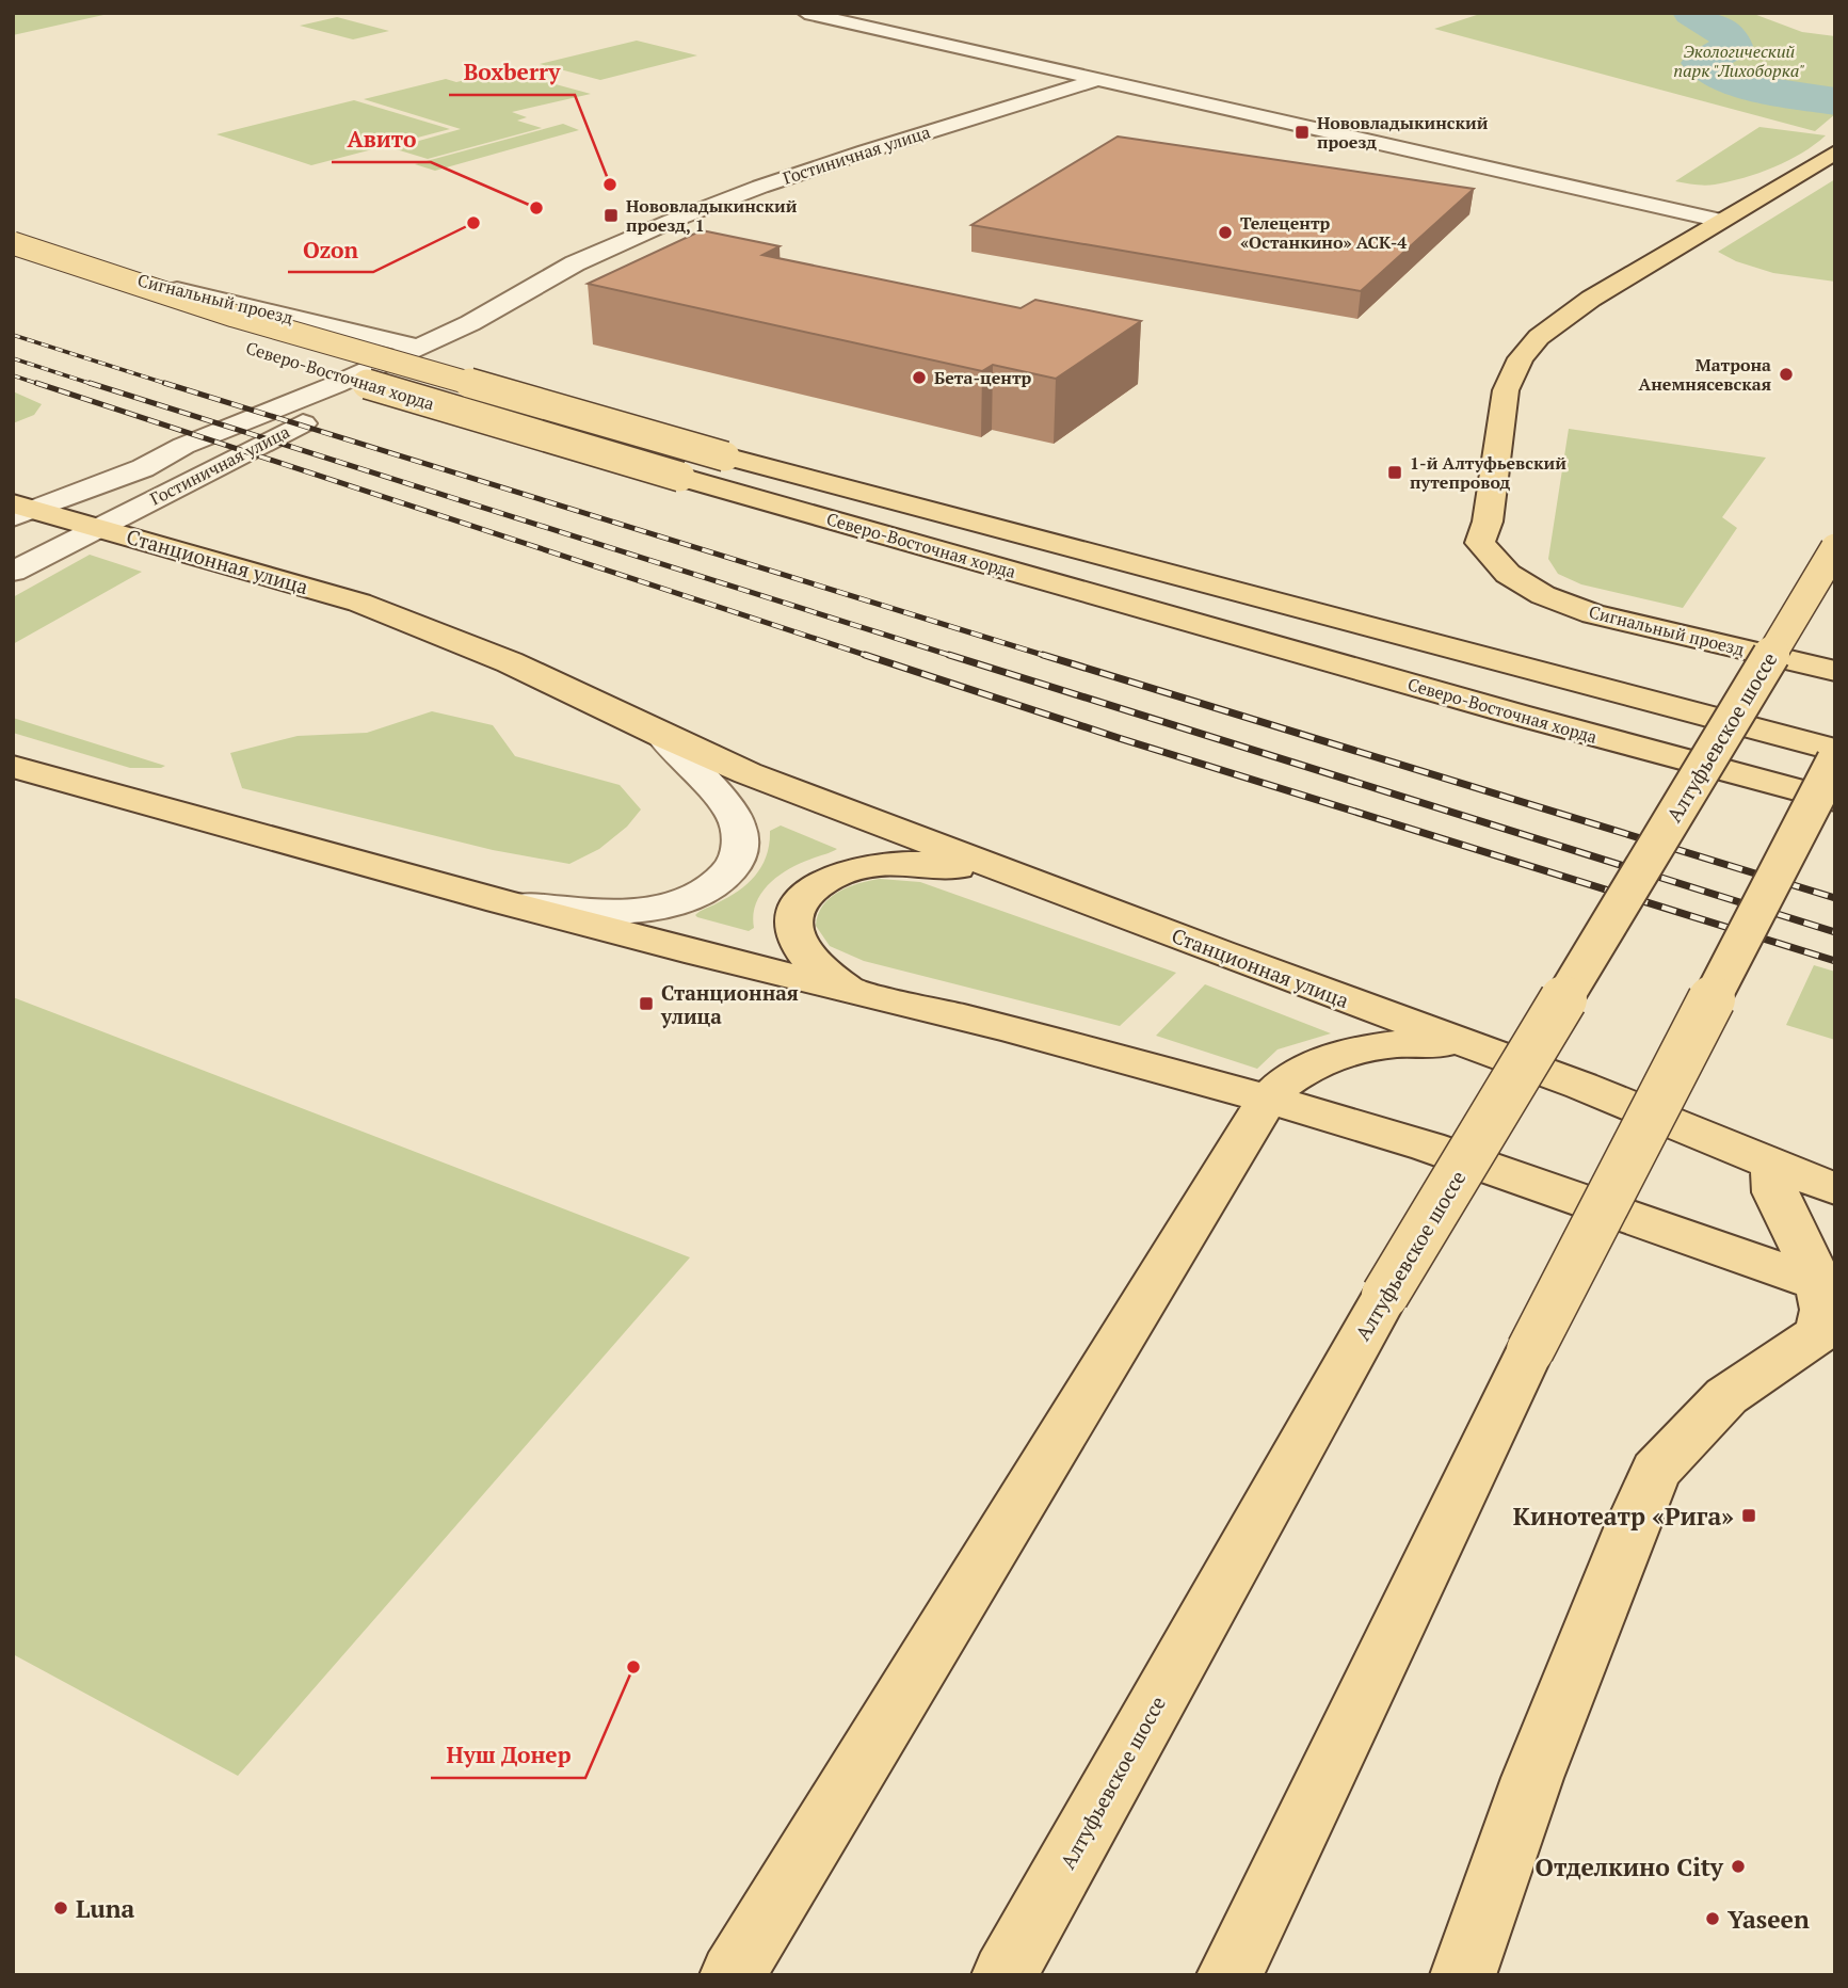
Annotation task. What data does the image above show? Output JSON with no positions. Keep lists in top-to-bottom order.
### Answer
{
  "streets": {
    "main road": [
      "Сигнальный проезд",
      "Северо-Восточная хорда",
      "Станционная улица",
      "Алтуфьевское шоссе"
    ],
    "street": ["Гостиничная улица"]
  },
  "crossings": [
    ["Гостиничная улица", "Сигнальный проезд"],
    ["Гостиничная улица", "Станционная улица"],
    ["Сигнальный проезд", "Северо-Восточная хорда"]
  ],
  "parks": ["Экологический парк \"Лихоборка\""],
  "places": {
    "transit": [
      "Нововладыкинский проезд",
      "Нововладыкинский проезд, 1",
      "1-й Алтуфьевский путепровод",
      "Станционная улица",
      "Кинотеатр «Рига»"
    ],
    "other": [
      "Boxberry",
      "Авито",
      "Ozon",
      "Телецентр «Останкино» АСК-4",
      "Матрона Анемнясевская",
      "Бета-центр",
      "Нуш Донер",
      "Отделкино City",
      "Luna",
      "Yaseen"
    ]
  }
}
